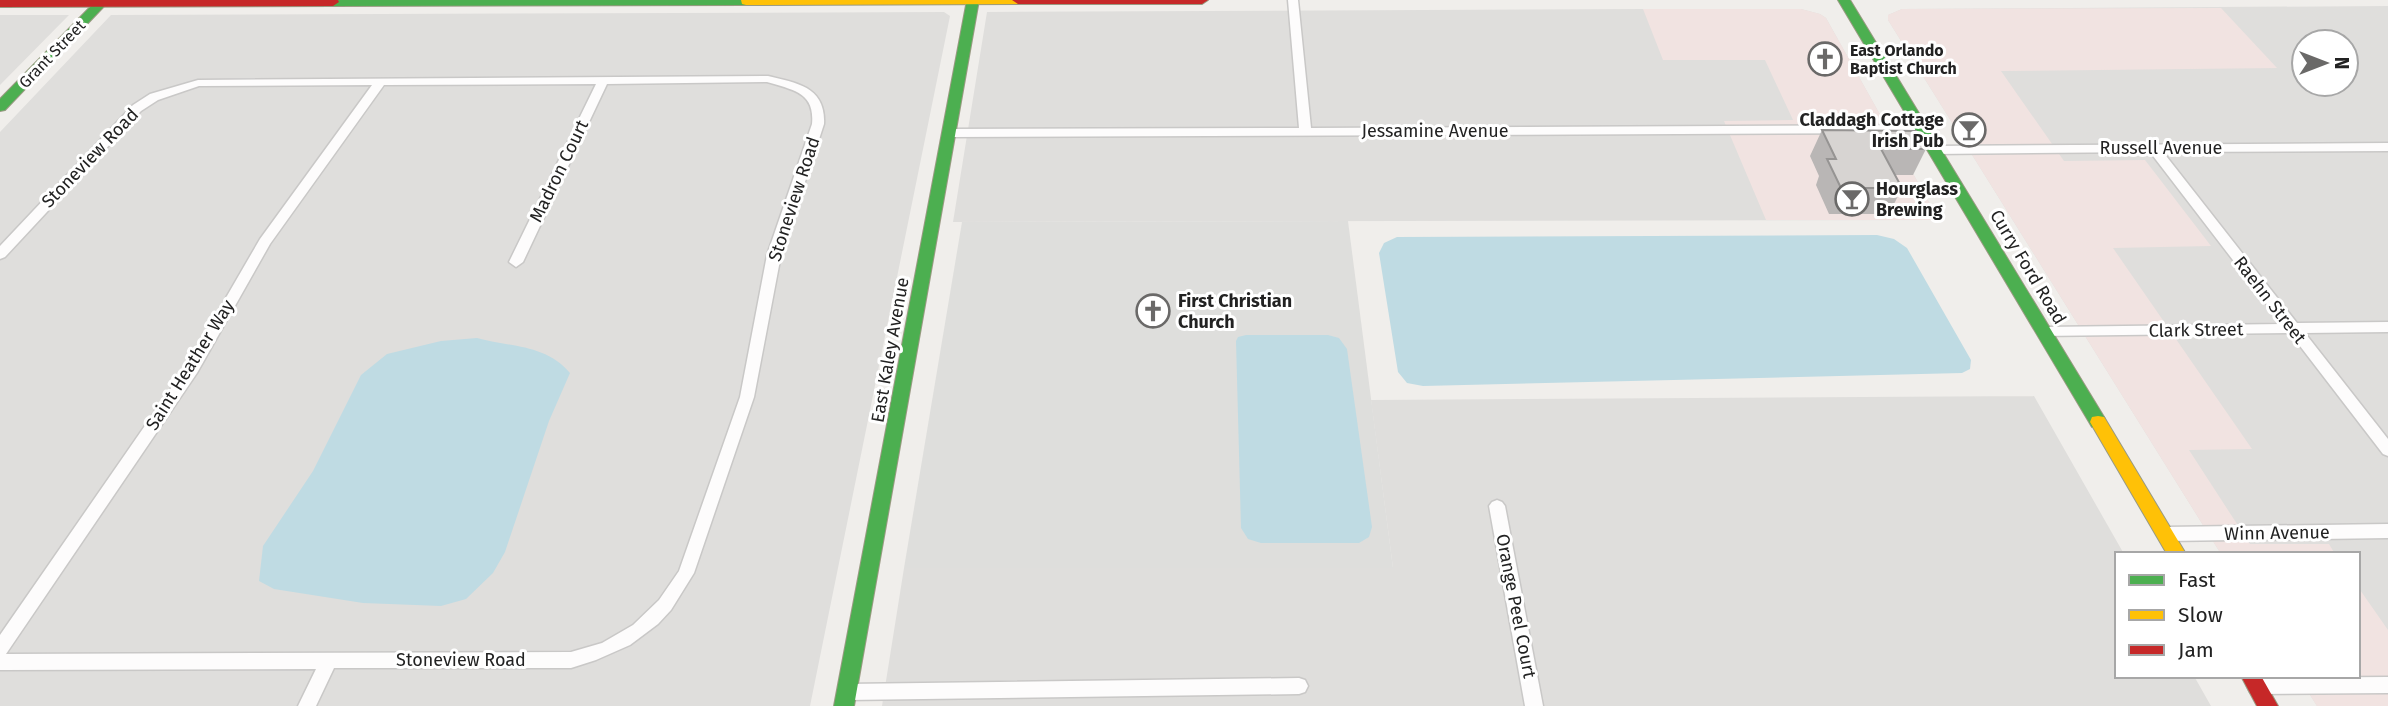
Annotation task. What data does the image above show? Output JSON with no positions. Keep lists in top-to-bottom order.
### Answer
{
  "streets": {
    "street": [
      "Grant Street",
      "Jessamine Avenue",
      "Russell Avenue",
      "Stoneview Road",
      "Madron Court",
      "Curry Ford Road",
      "Raehn Street",
      "Clark Street",
      "East Kaley Avenue",
      "Saint Heather Way",
      "Winn Avenue",
      "Orange Peel Court"
    ]
  },
  "crossings": [
    ["Jessamine Avenue", "Curry Ford Road"],
    ["Jessamine Avenue", "East Kaley Avenue"],
    ["Russell Avenue", "Curry Ford Road"],
    ["Russell Avenue", "Raehn Street"],
    ["Stoneview Road", "Madron Court"],
    ["Stoneview Road", "Saint Heather Way"],
    ["Curry Ford Road", "Clark Street"],
    ["Curry Ford Road", "Winn Avenue"],
    ["Raehn Street", "Clark Street"]
  ],
  "places": {
    "church": ["East Orlando Baptist Church", "First Christian Church"],
    "bar": ["Claddagh Cottage Irish Pub", "Hourglass Brewing"]
  },
  "legend": ["Fast", "Slow", "Jam"],
  "north": "right"
}
